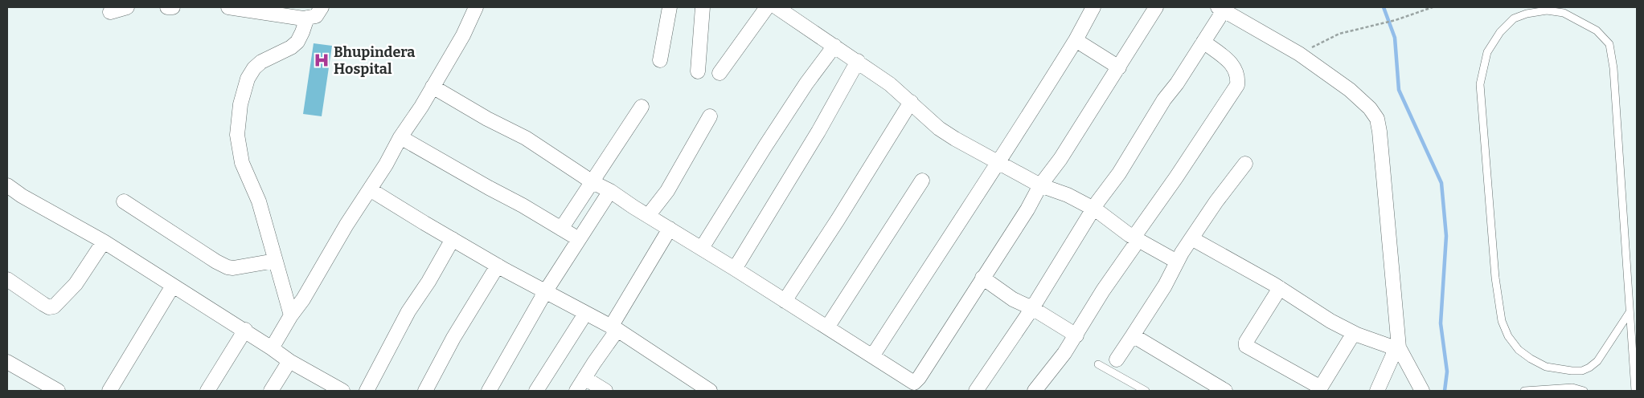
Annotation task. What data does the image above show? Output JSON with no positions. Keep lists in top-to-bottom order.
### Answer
{
  "places": {
    "hospital": ["Bhupindera Hospital"]
  }
}
